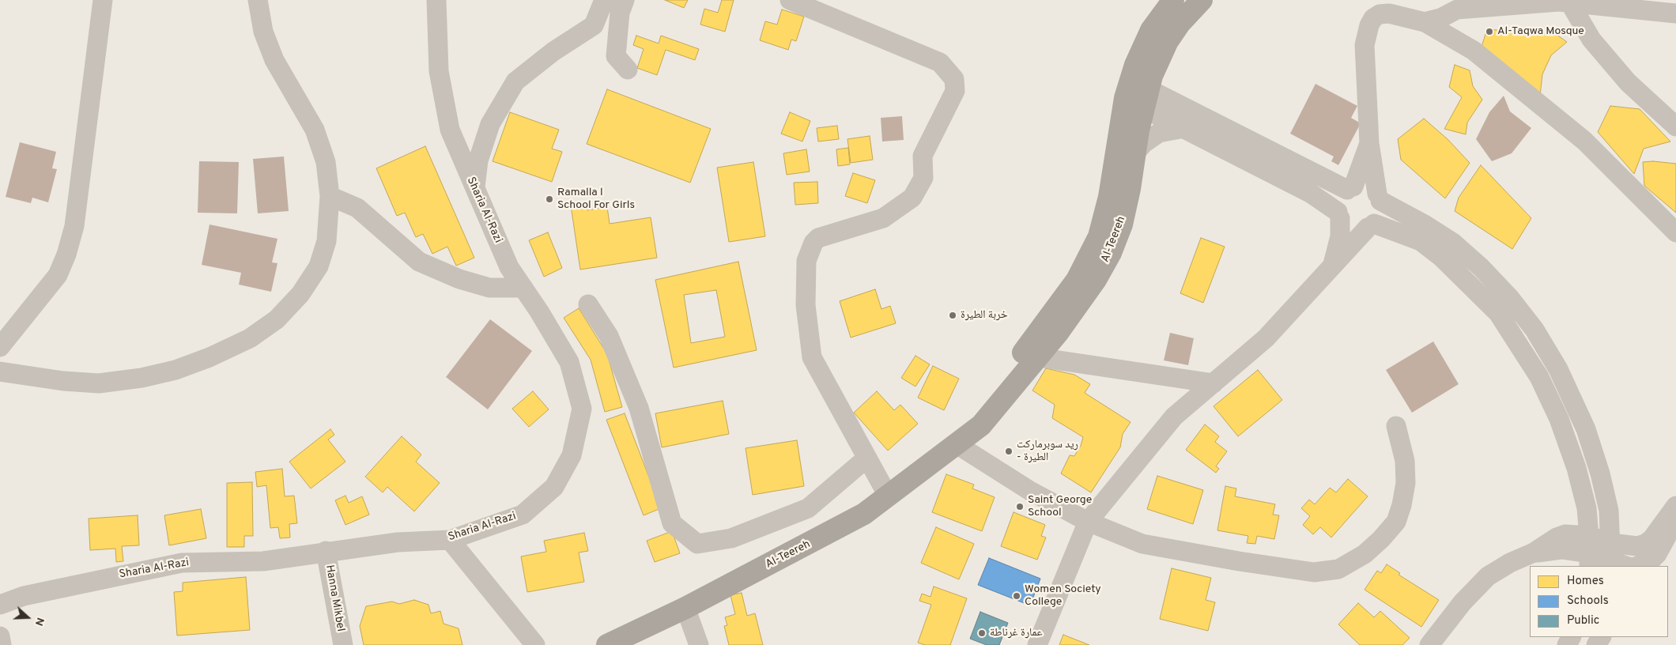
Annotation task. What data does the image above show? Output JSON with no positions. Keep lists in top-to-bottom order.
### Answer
{
  "streets": {
    "main road": ["Al-Teereh"],
    "street": ["Sharia Al-Razi", "Hanna Mikbel"]
  },
  "crossings": [
    ["Sharia Al-Razi", "Hanna Mikbel"]
  ],
  "places": [
    "Al-Taqwa Mosque",
    "Ramalla l School For Girls",
    "خربة الطيرة",
    "ريد سوبرماركت - الطيرة",
    "Saint George School",
    "Women Society College",
    "عمارة غرناطة"
  ],
  "legend": ["Homes", "Schools", "Public"],
  "north": "right"
}
